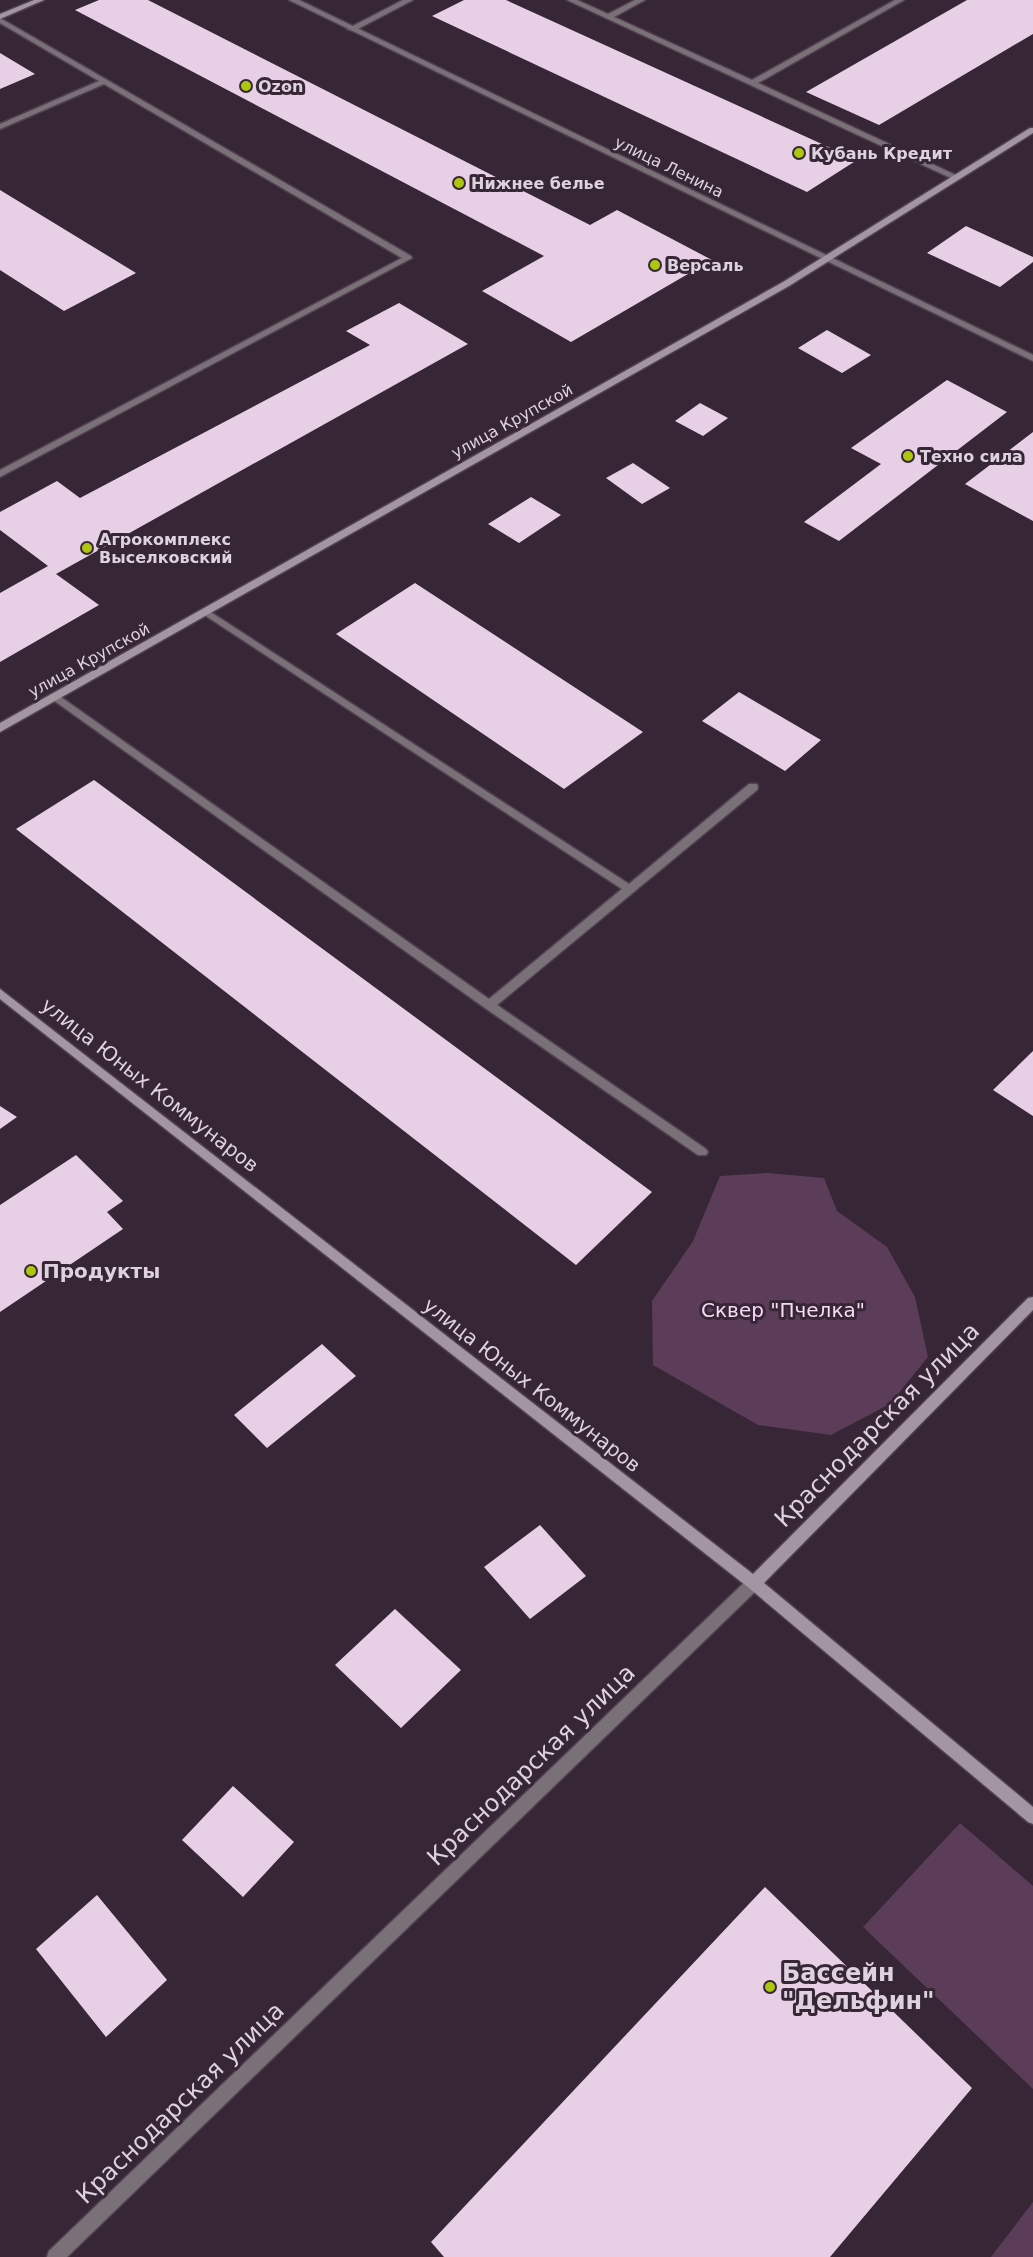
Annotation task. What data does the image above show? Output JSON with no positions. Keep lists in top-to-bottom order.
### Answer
{
  "streets": {
    "street": [
      "улица Ленина",
      "улица Крупской",
      "улица Юных Коммунаров",
      "Краснодарская улица"
    ]
  },
  "crossings": [
    ["улица Ленина", "улица Крупской"],
    ["улица Юных Коммунаров", "Краснодарская улица"]
  ],
  "parks": ["Сквер \"Пчелка\""],
  "places": [
    "Ozon",
    "Кубань Кредит",
    "Нижнее белье",
    "Версаль",
    "Техно сила",
    "Агрокомплекс Выселковский",
    "Продукты",
    "Бассейн \"Дельфин\""
  ]
}
